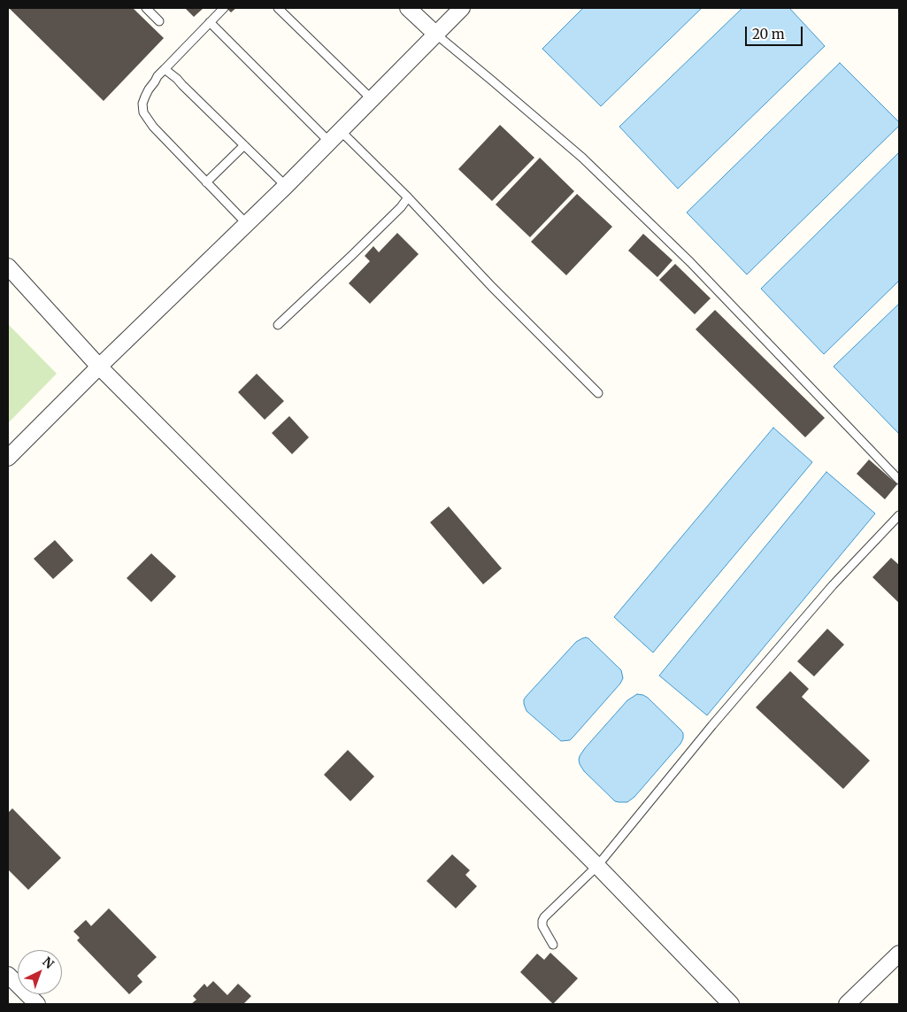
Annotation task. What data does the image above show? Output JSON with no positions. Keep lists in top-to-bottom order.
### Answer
{
  "scale_bar": "20 m",
  "north": "top right"
}
